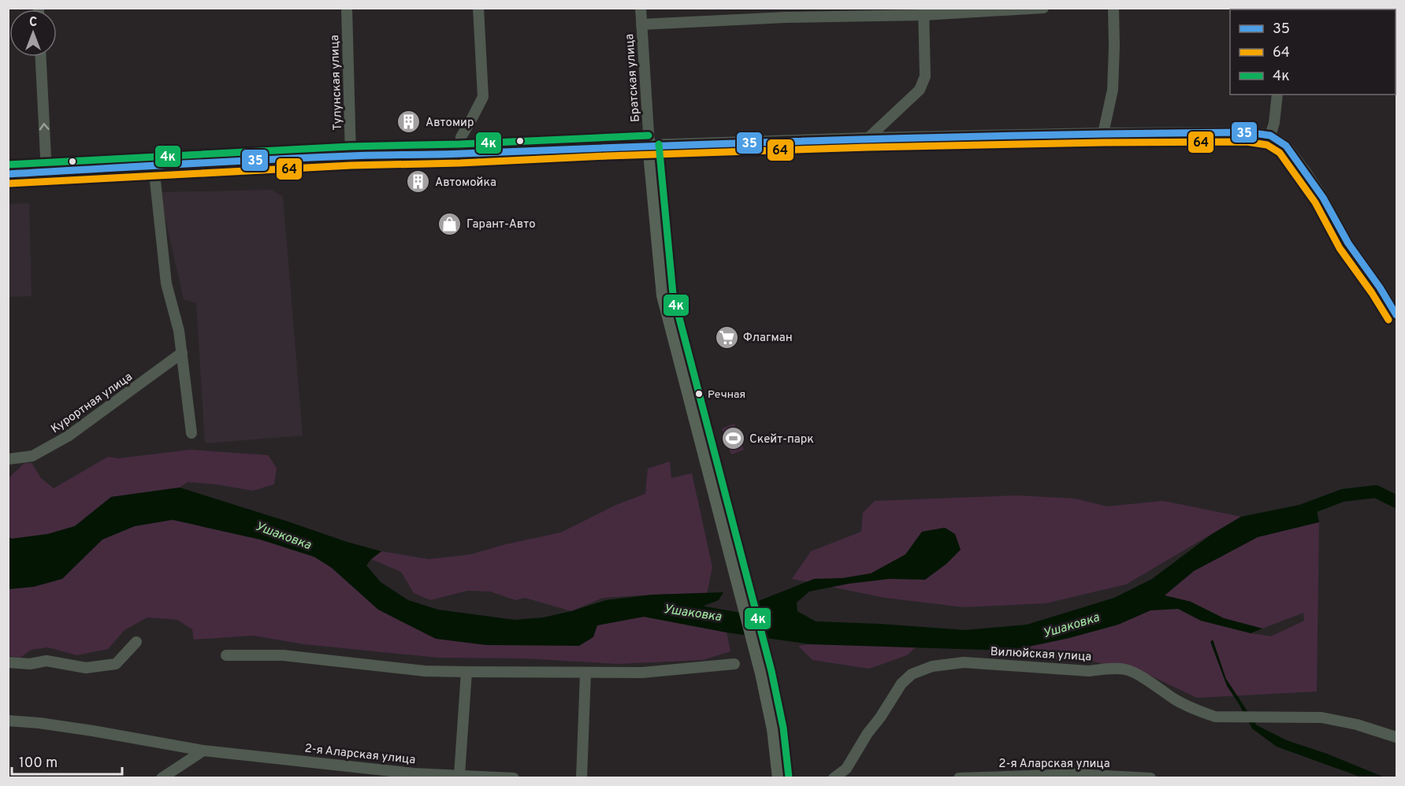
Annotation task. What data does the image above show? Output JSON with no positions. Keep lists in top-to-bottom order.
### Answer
{
  "streets": {
    "street": [
      "Братская улица",
      "Тулунская улица",
      "Курортная улица",
      "Вилюйская улица",
      "2-я Аларская улица"
    ]
  },
  "water": ["Ушаковка"],
  "places": {
    "building": ["Автомир", "Автомойка"],
    "shop": ["Гарант-Авто"],
    "supermarket": ["Флагман"],
    "other": ["Речная"],
    "sports": ["Скейт-парк"]
  },
  "lines": ["transit line 35", "transit line 4к", "transit line 64"],
  "legend": ["35", "64", "4к"],
  "scale_bar": "100 m",
  "north": "top"
}
